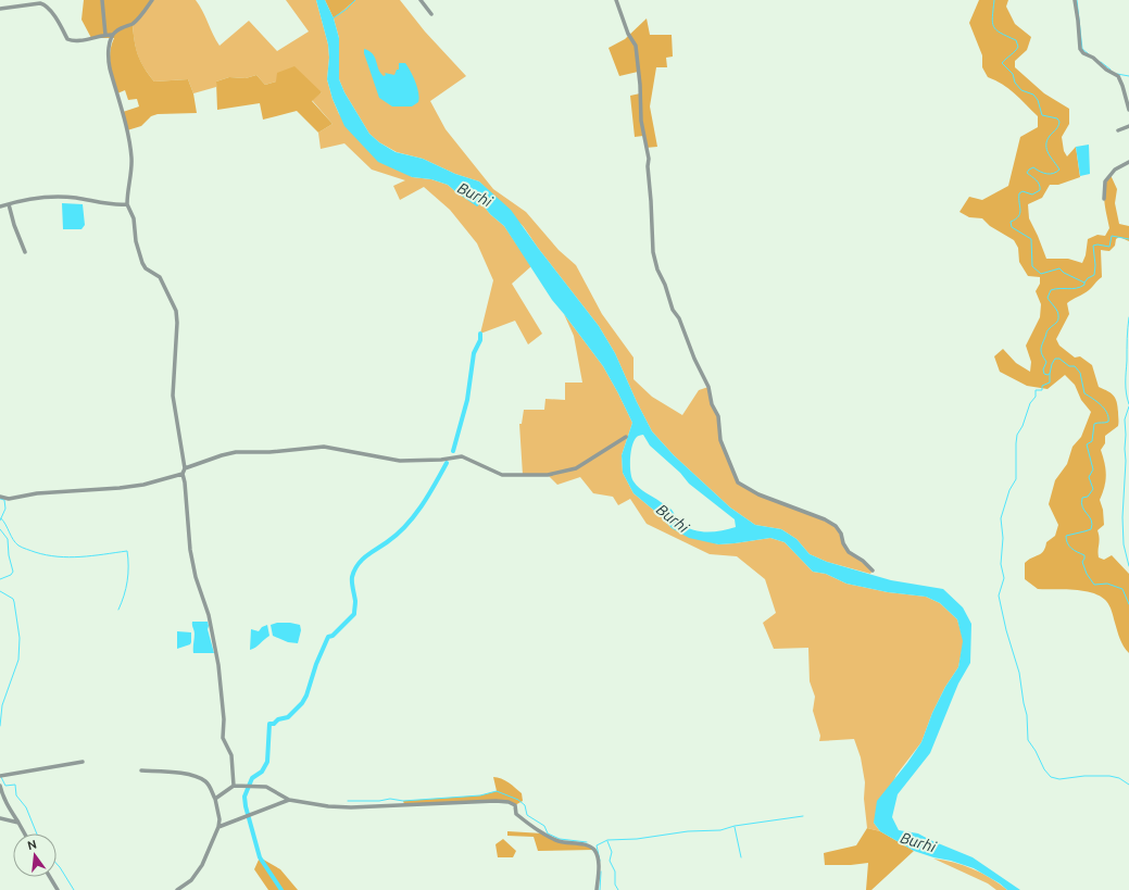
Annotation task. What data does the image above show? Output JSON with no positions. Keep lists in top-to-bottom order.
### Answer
{
  "water": ["Burhi"],
  "north": "top"
}
